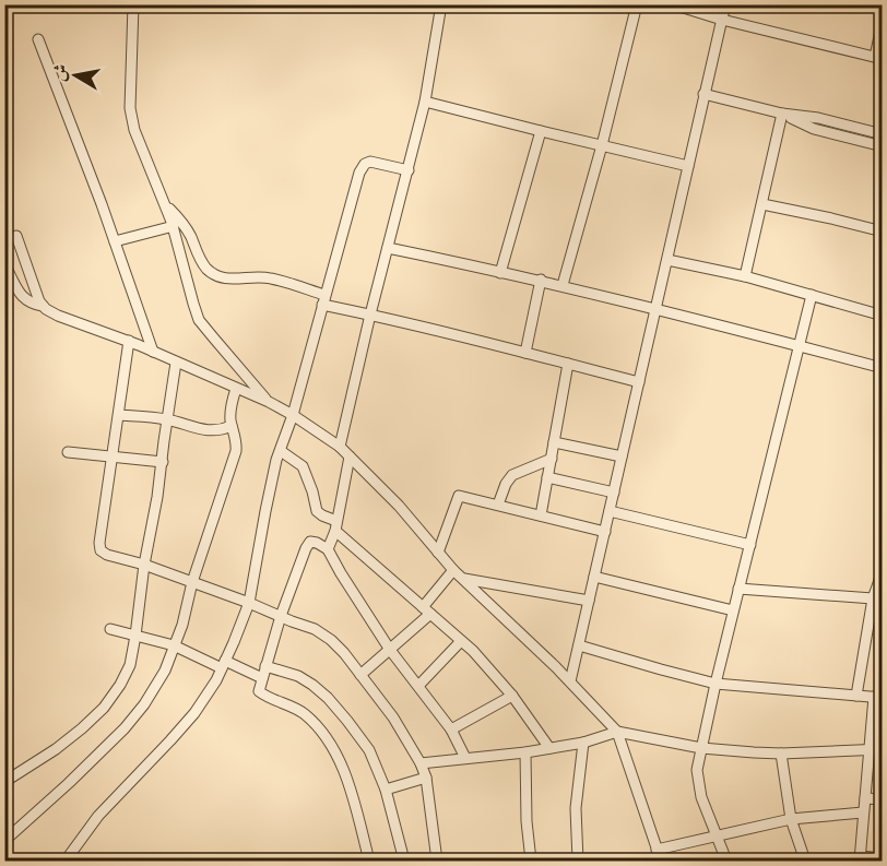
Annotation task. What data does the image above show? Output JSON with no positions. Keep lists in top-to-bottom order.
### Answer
{
  "north": "left"
}
